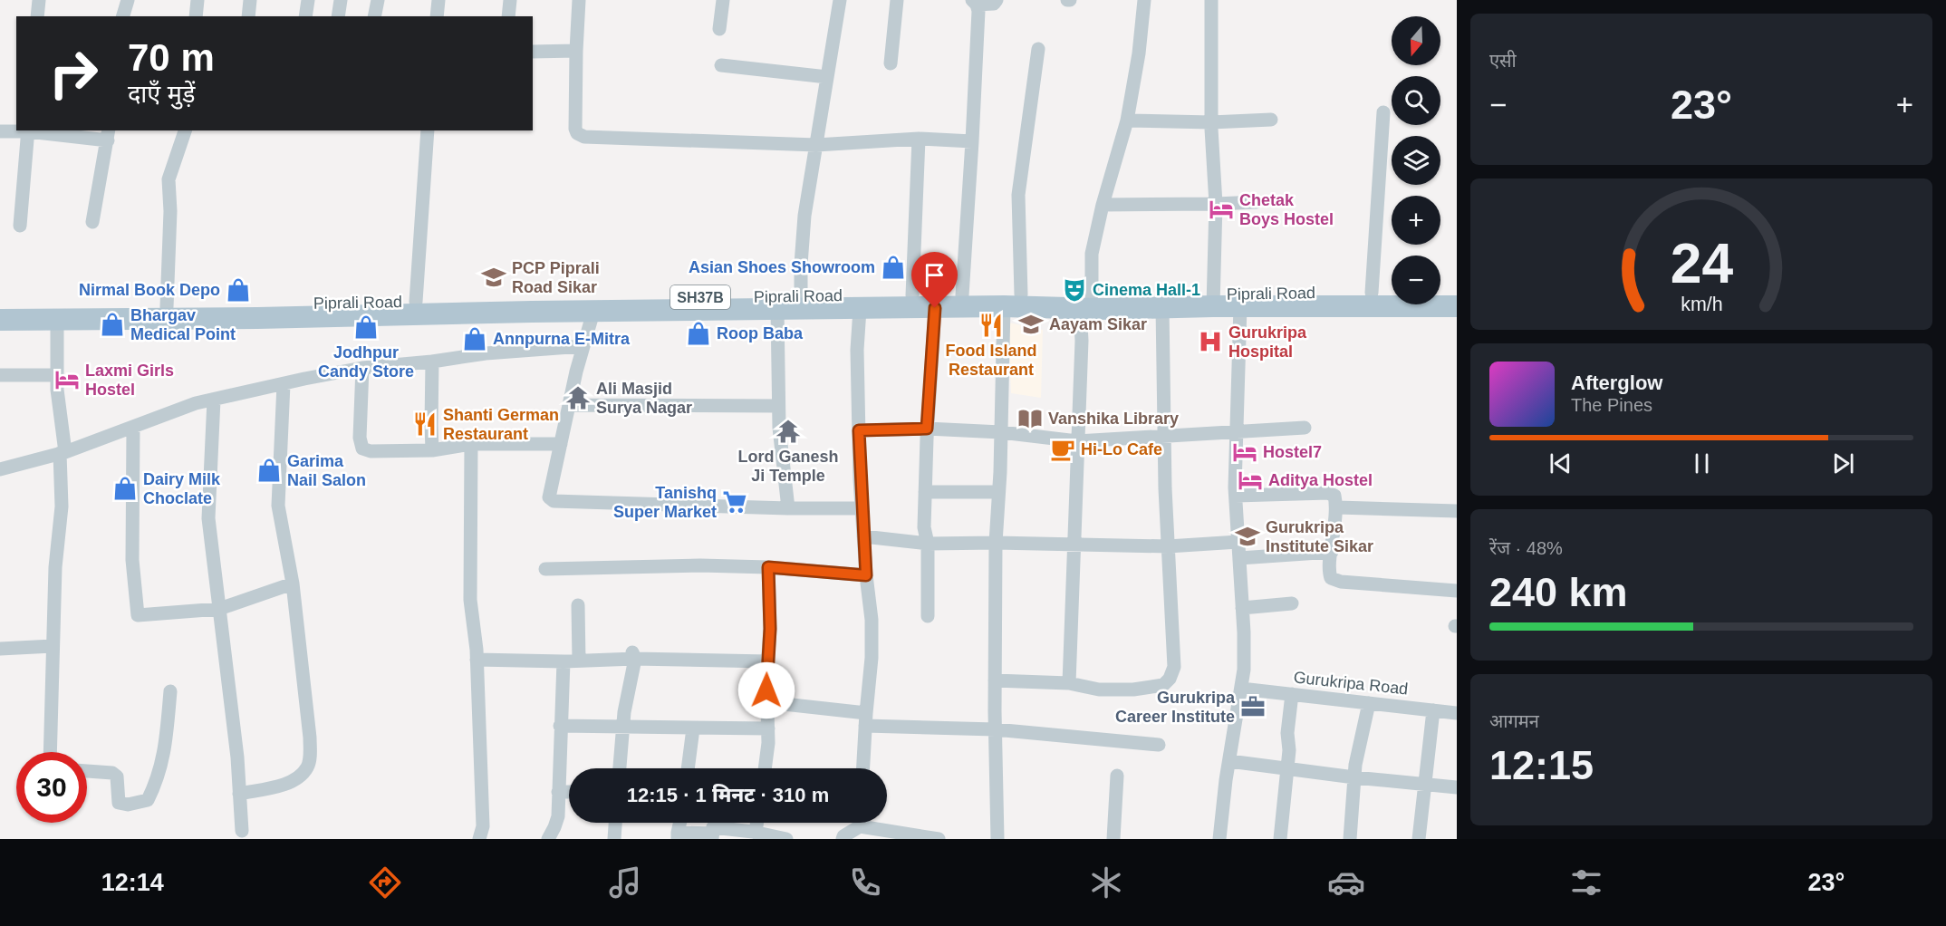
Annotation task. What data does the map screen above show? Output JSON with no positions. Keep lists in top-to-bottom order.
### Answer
{
  "streets": {
    "main road": ["Piprali Road", "SH37B"],
    "street": ["Gurukripa Road"]
  },
  "places": {
    "hotel": [
      "Chetak Boys Hostel",
      "Laxmi Girls Hostel",
      "Hostel7",
      "Aditya Hostel"
    ],
    "shop": [
      "Asian Shoes Showroom",
      "Nirmal Book Depo",
      "Bhargav Medical Point",
      "Jodhpur Candy Store",
      "Roop Baba",
      "Annpurna E-Mitra",
      "Garima Nail Salon",
      "Dairy Milk Choclate"
    ],
    "school or university": ["PCP Piprali Road Sikar", "Aayam Sikar", "Gurukripa Institute Sikar"],
    "theatre": ["Cinema Hall-1"],
    "restaurant": ["Food Island Restaurant", "Shanti German Restaurant"],
    "hospital": ["Gurukripa Hospital"],
    "temple": ["Ali Masjid Surya Nagar", "Lord Ganesh Ji Temple"],
    "library": ["Vanshika Library"],
    "cafe": ["Hi-Lo Cafe"],
    "supermarket": ["Tanishq Super Market"],
    "office": ["Gurukripa Career Institute"]
  },
  "north": "bottom",
  "page": {
    "tile": [
      "एसी",
      ["रेंज · 48%", "240 km"],
      ["आगमन", "12:15"]
    ],
    "map_buttons": ["+", "−"],
    "turn": ["70 m", "दाएँ मुड़ें"],
    "heat": ["−", "23°", "+"],
    "song": ["Afterglow", "The Pines"],
    "limit": "30",
    "trip": "12:15 · 1 मिनट · 310 m",
    "tabs": ["12:14", "23°"],
    "gauge": ["24", "km/h"]
  }
}
